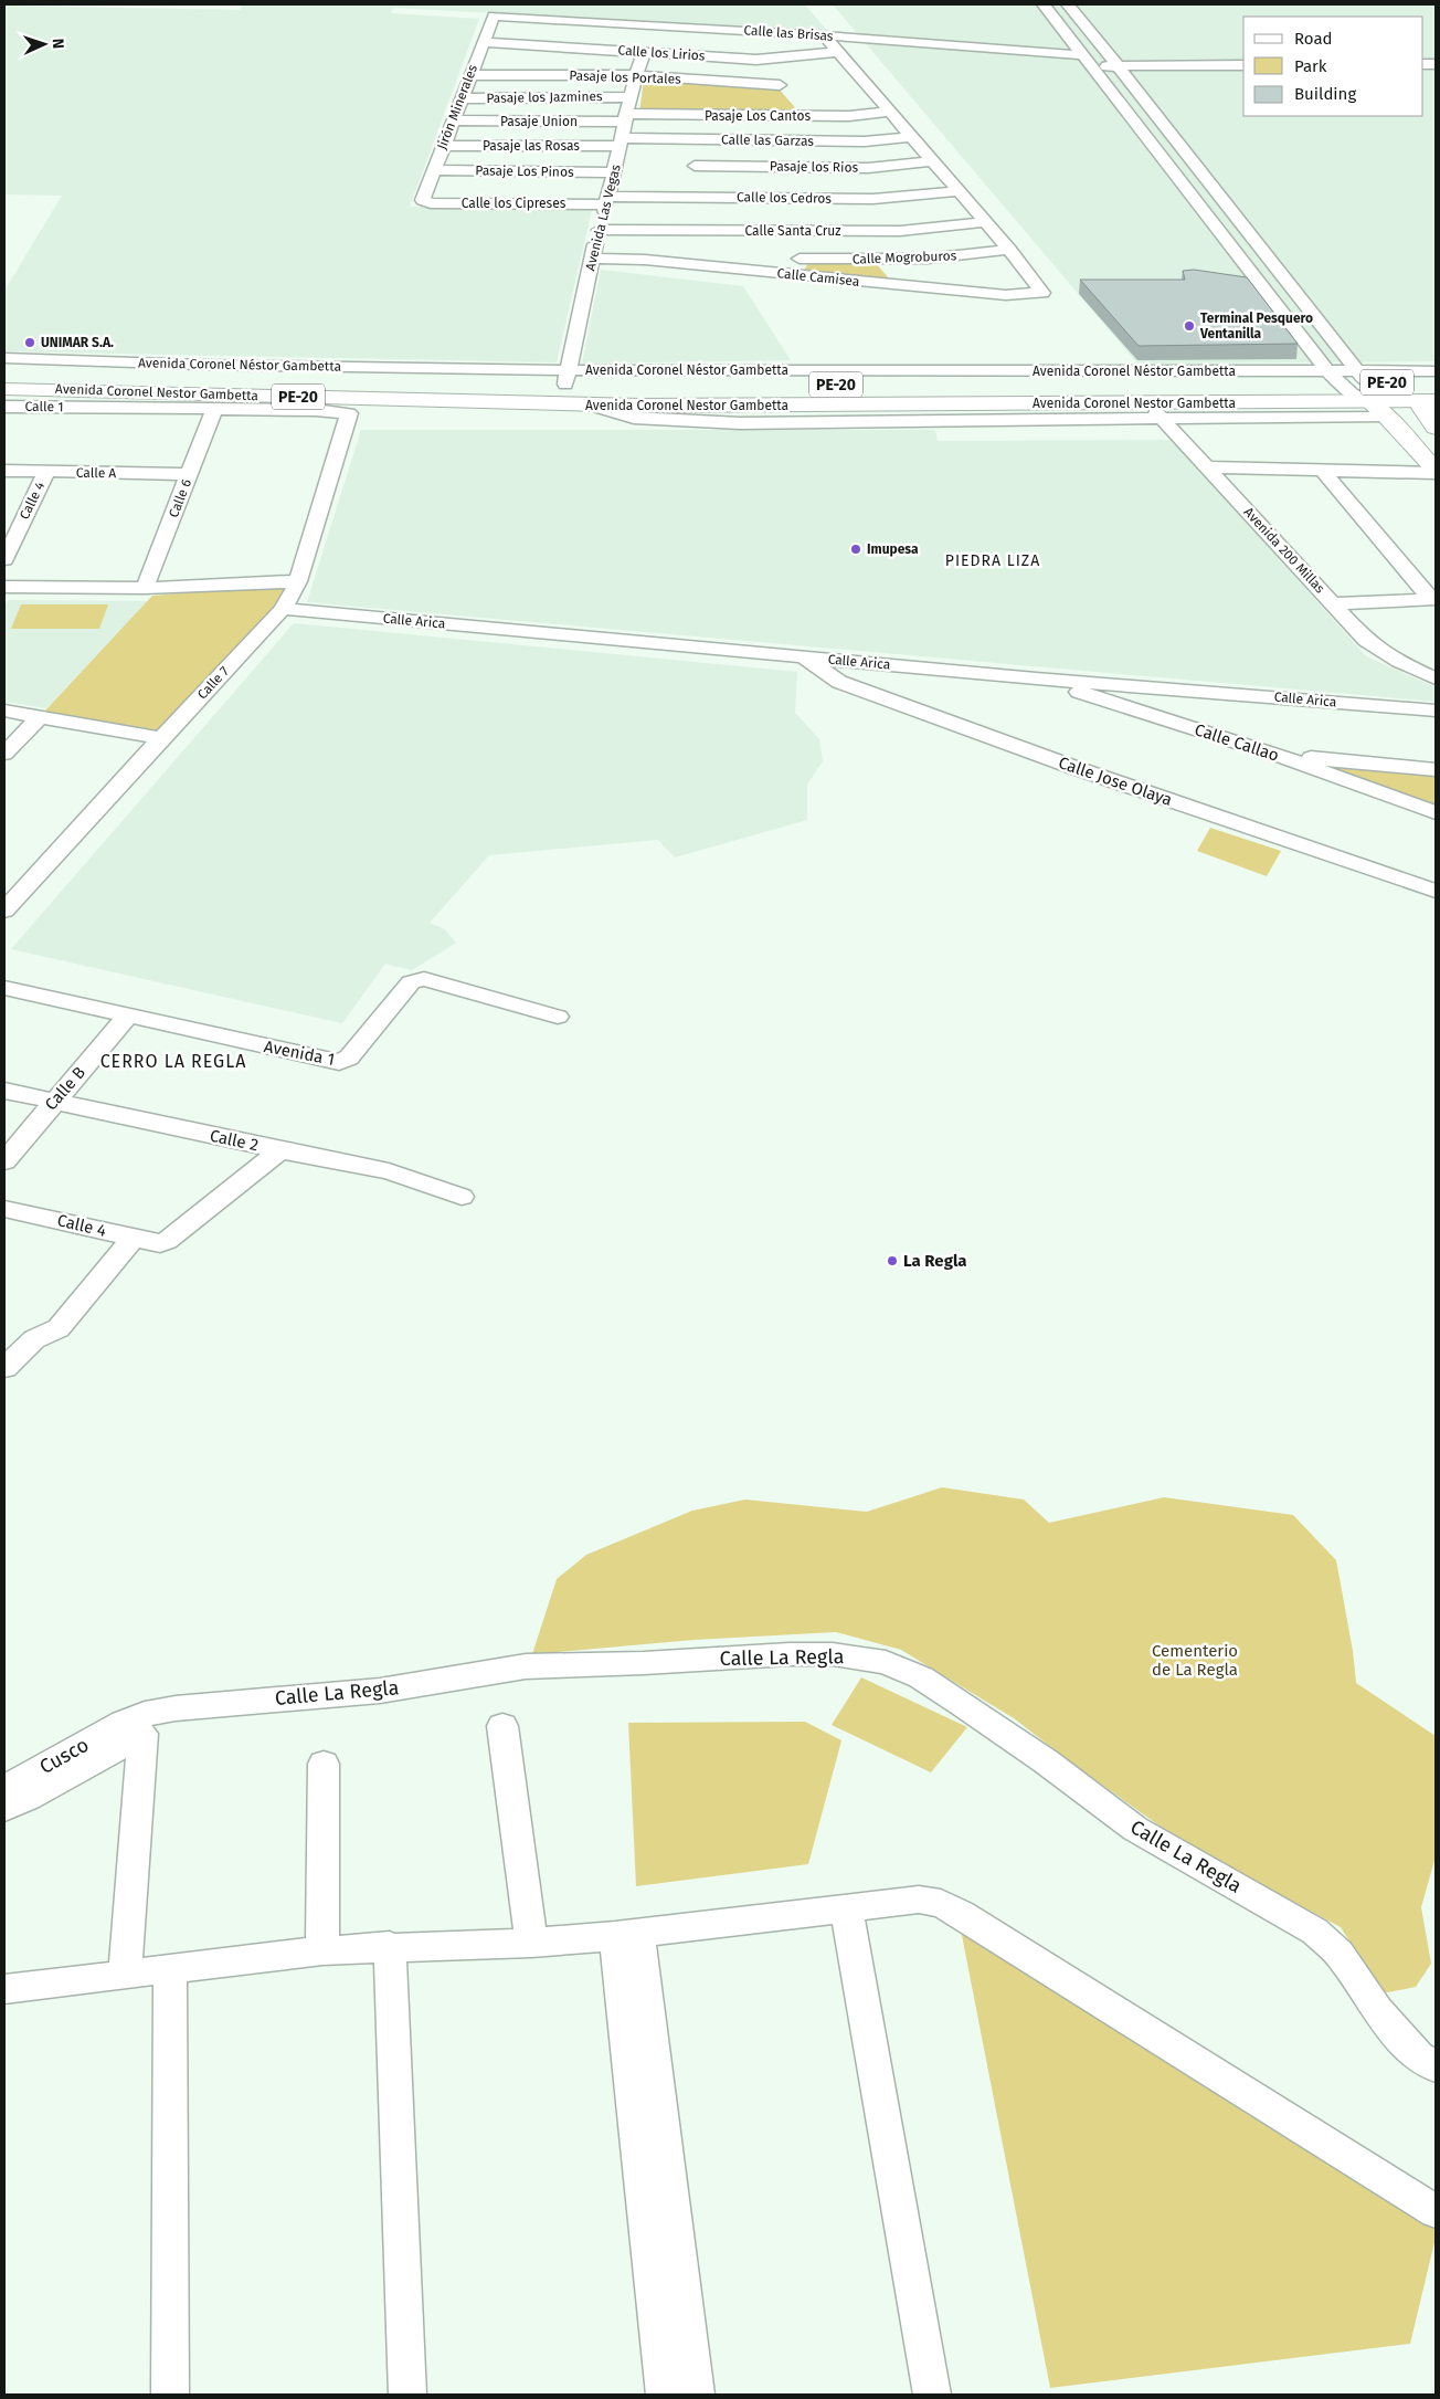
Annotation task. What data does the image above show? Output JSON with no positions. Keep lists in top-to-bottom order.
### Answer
{
  "streets": {
    "main road": ["PE-20", "Avenida Coronel Nestor Gambetta"],
    "street": [
      "Calle las Brisas",
      "Calle los Lirios",
      "Pasaje los Portales",
      "Pasaje los Jazmines",
      "Jirón Minerales",
      "Pasaje Los Cantos",
      "Pasaje Union",
      "Calle las Garzas",
      "Pasaje las Rosas",
      "Pasaje los Rios",
      "Pasaje Los Pinos",
      "Calle los Cedros",
      "Calle los Cipreses",
      "Avenida Las Vegas",
      "Calle Santa Cruz",
      "Calle Mogroburos",
      "Calle Camisea",
      "Avenida Coronel Néstor Gambetta",
      "Calle 1",
      "Calle A",
      "Calle 6",
      "Calle 4",
      "Avenida 200 Millas",
      "Calle Arica",
      "Calle 7",
      "Calle Callao",
      "Calle Jose Olaya",
      "Avenida 1",
      "Calle B",
      "Calle 2",
      "Calle La Regla",
      "Cusco"
    ]
  },
  "crossings": [
    ["Calle las Brisas", "Jirón Minerales"],
    ["Calle las Brisas", "Avenida Las Vegas"],
    ["Calle los Lirios", "Jirón Minerales"],
    ["Calle los Lirios", "Avenida Las Vegas"],
    ["Pasaje los Portales", "Jirón Minerales"],
    ["Pasaje los Portales", "Avenida Las Vegas"],
    ["Pasaje los Jazmines", "Jirón Minerales"],
    ["Pasaje los Jazmines", "Avenida Las Vegas"],
    ["Jirón Minerales", "Pasaje Union"],
    ["Jirón Minerales", "Pasaje las Rosas"],
    ["Jirón Minerales", "Pasaje Los Pinos"],
    ["Jirón Minerales", "Calle los Cipreses"],
    ["Pasaje Los Cantos", "Pasaje Union"],
    ["Pasaje Los Cantos", "Avenida Las Vegas"],
    ["Pasaje Union", "Avenida Las Vegas"],
    ["Calle las Garzas", "Pasaje las Rosas"],
    ["Calle las Garzas", "Avenida Las Vegas"],
    ["Pasaje las Rosas", "Avenida Las Vegas"],
    ["Pasaje los Rios", "Calle los Cedros"],
    ["Pasaje Los Pinos", "Avenida Las Vegas"],
    ["Calle los Cedros", "Calle los Cipreses"],
    ["Calle los Cedros", "Avenida Las Vegas"],
    ["Calle los Cedros", "Calle Santa Cruz"],
    ["Calle los Cipreses", "Avenida Las Vegas"],
    ["Avenida Las Vegas", "Calle Santa Cruz"],
    ["Avenida Las Vegas", "Calle Camisea"],
    ["Avenida Las Vegas", "Avenida Coronel Néstor Gambetta"],
    ["Avenida Las Vegas", "Avenida Coronel Nestor Gambetta"],
    ["Calle Mogroburos", "Calle Camisea"],
    ["Avenida Coronel Néstor Gambetta", "Avenida Coronel Nestor Gambetta"],
    ["Avenida Coronel Nestor Gambetta", "Avenida 200 Millas"],
    ["Calle 1", "Calle 6"],
    ["Calle 1", "Calle 7"],
    ["Calle A", "Calle 6"],
    ["Calle A", "Calle 4"],
    ["Calle 4", "Calle 2"],
    ["Calle Arica", "Calle 7"],
    ["Calle Arica", "Calle Callao"],
    ["Calle Arica", "Calle Jose Olaya"],
    ["Avenida 1", "Calle B"],
    ["Calle B", "Calle 2"],
    ["Calle La Regla", "Cusco"]
  ],
  "districts": ["PIEDRA LIZA", "CERRO LA REGLA"],
  "parks": ["Cementerio de La Regla"],
  "places": [
    "Terminal Pesquero Ventanilla",
    "UNIMAR S.A.",
    "Imupesa",
    "La Regla"
  ],
  "legend": ["Road", "Park", "Building"],
  "north": "right"
}
